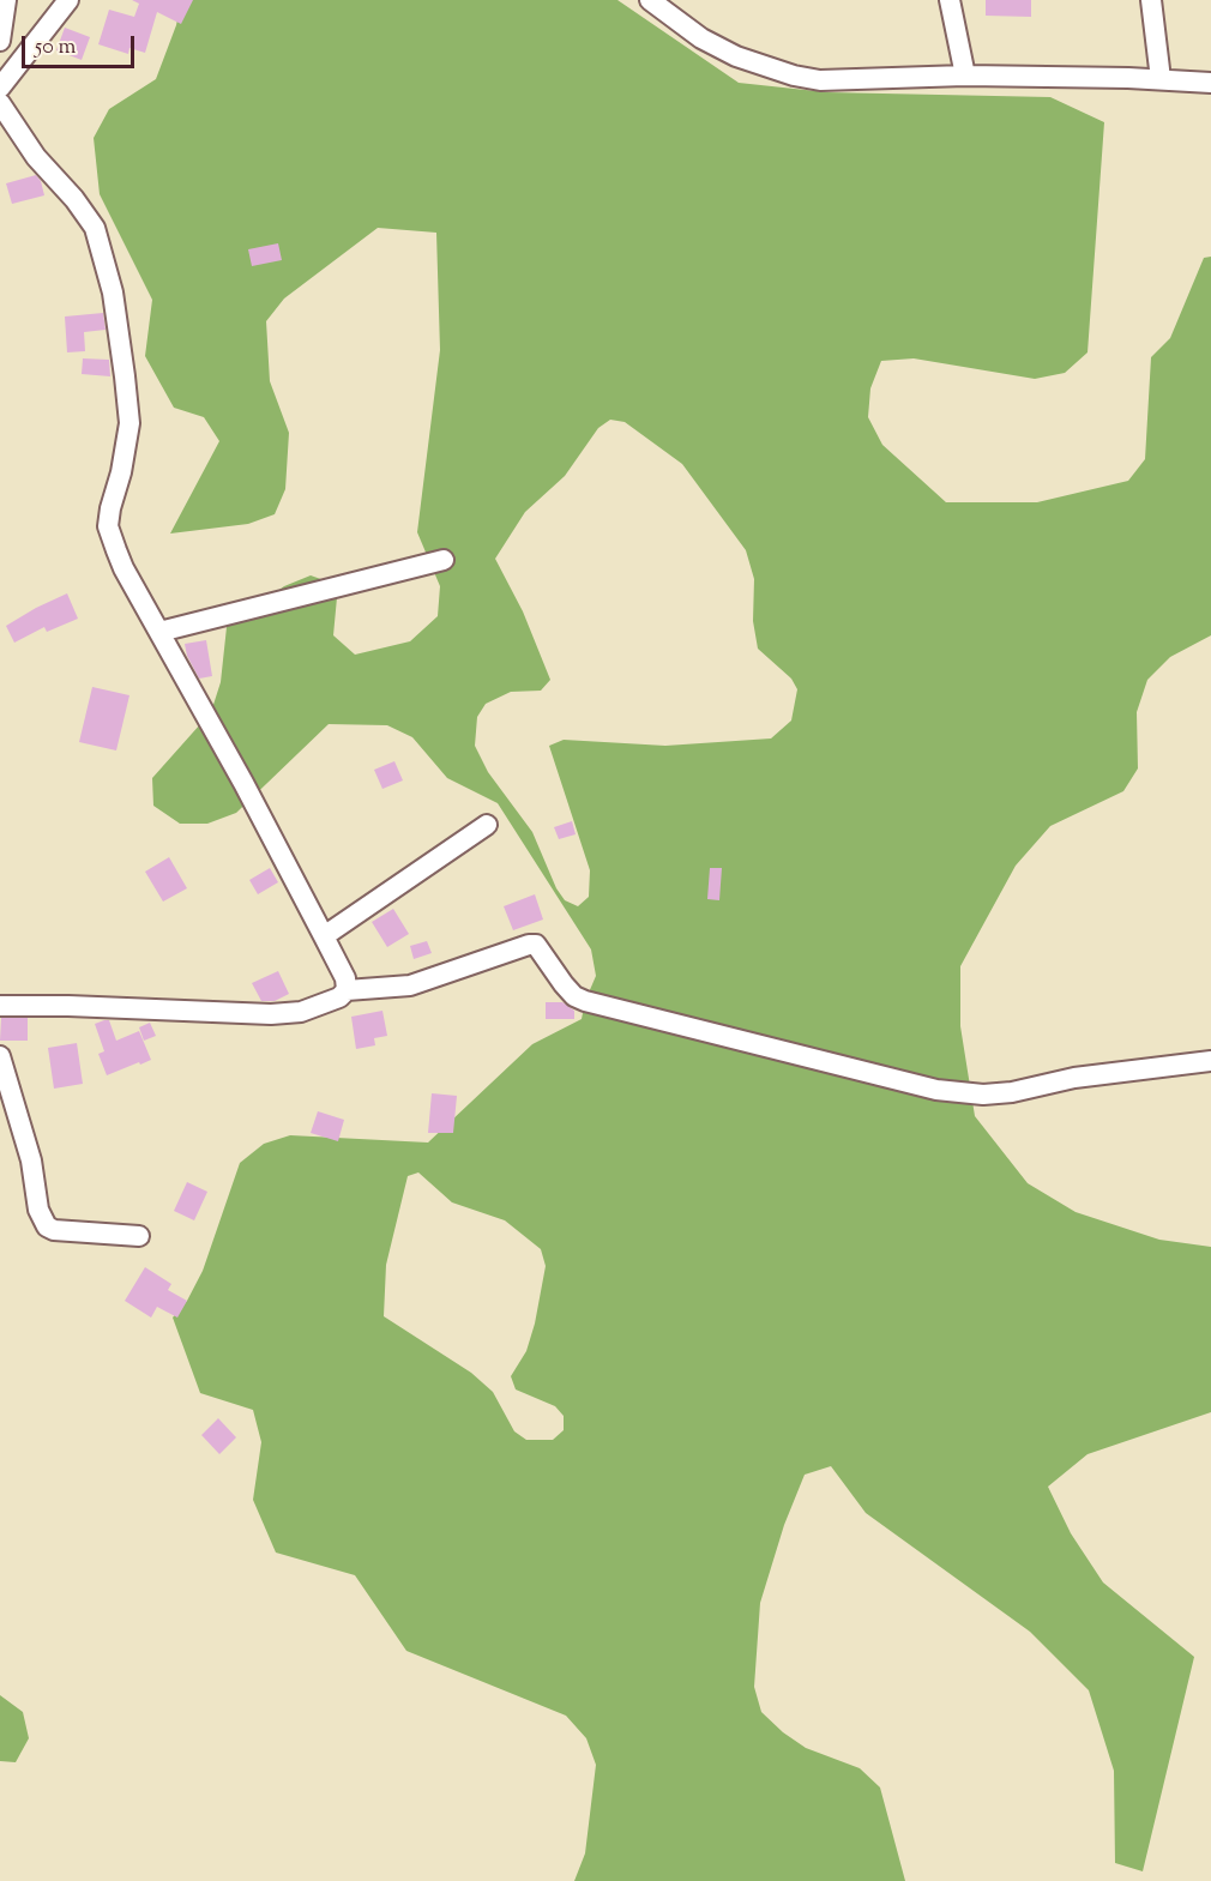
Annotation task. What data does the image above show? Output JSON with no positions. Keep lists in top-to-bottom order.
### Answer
{
  "scale_bar": "50 m"
}
